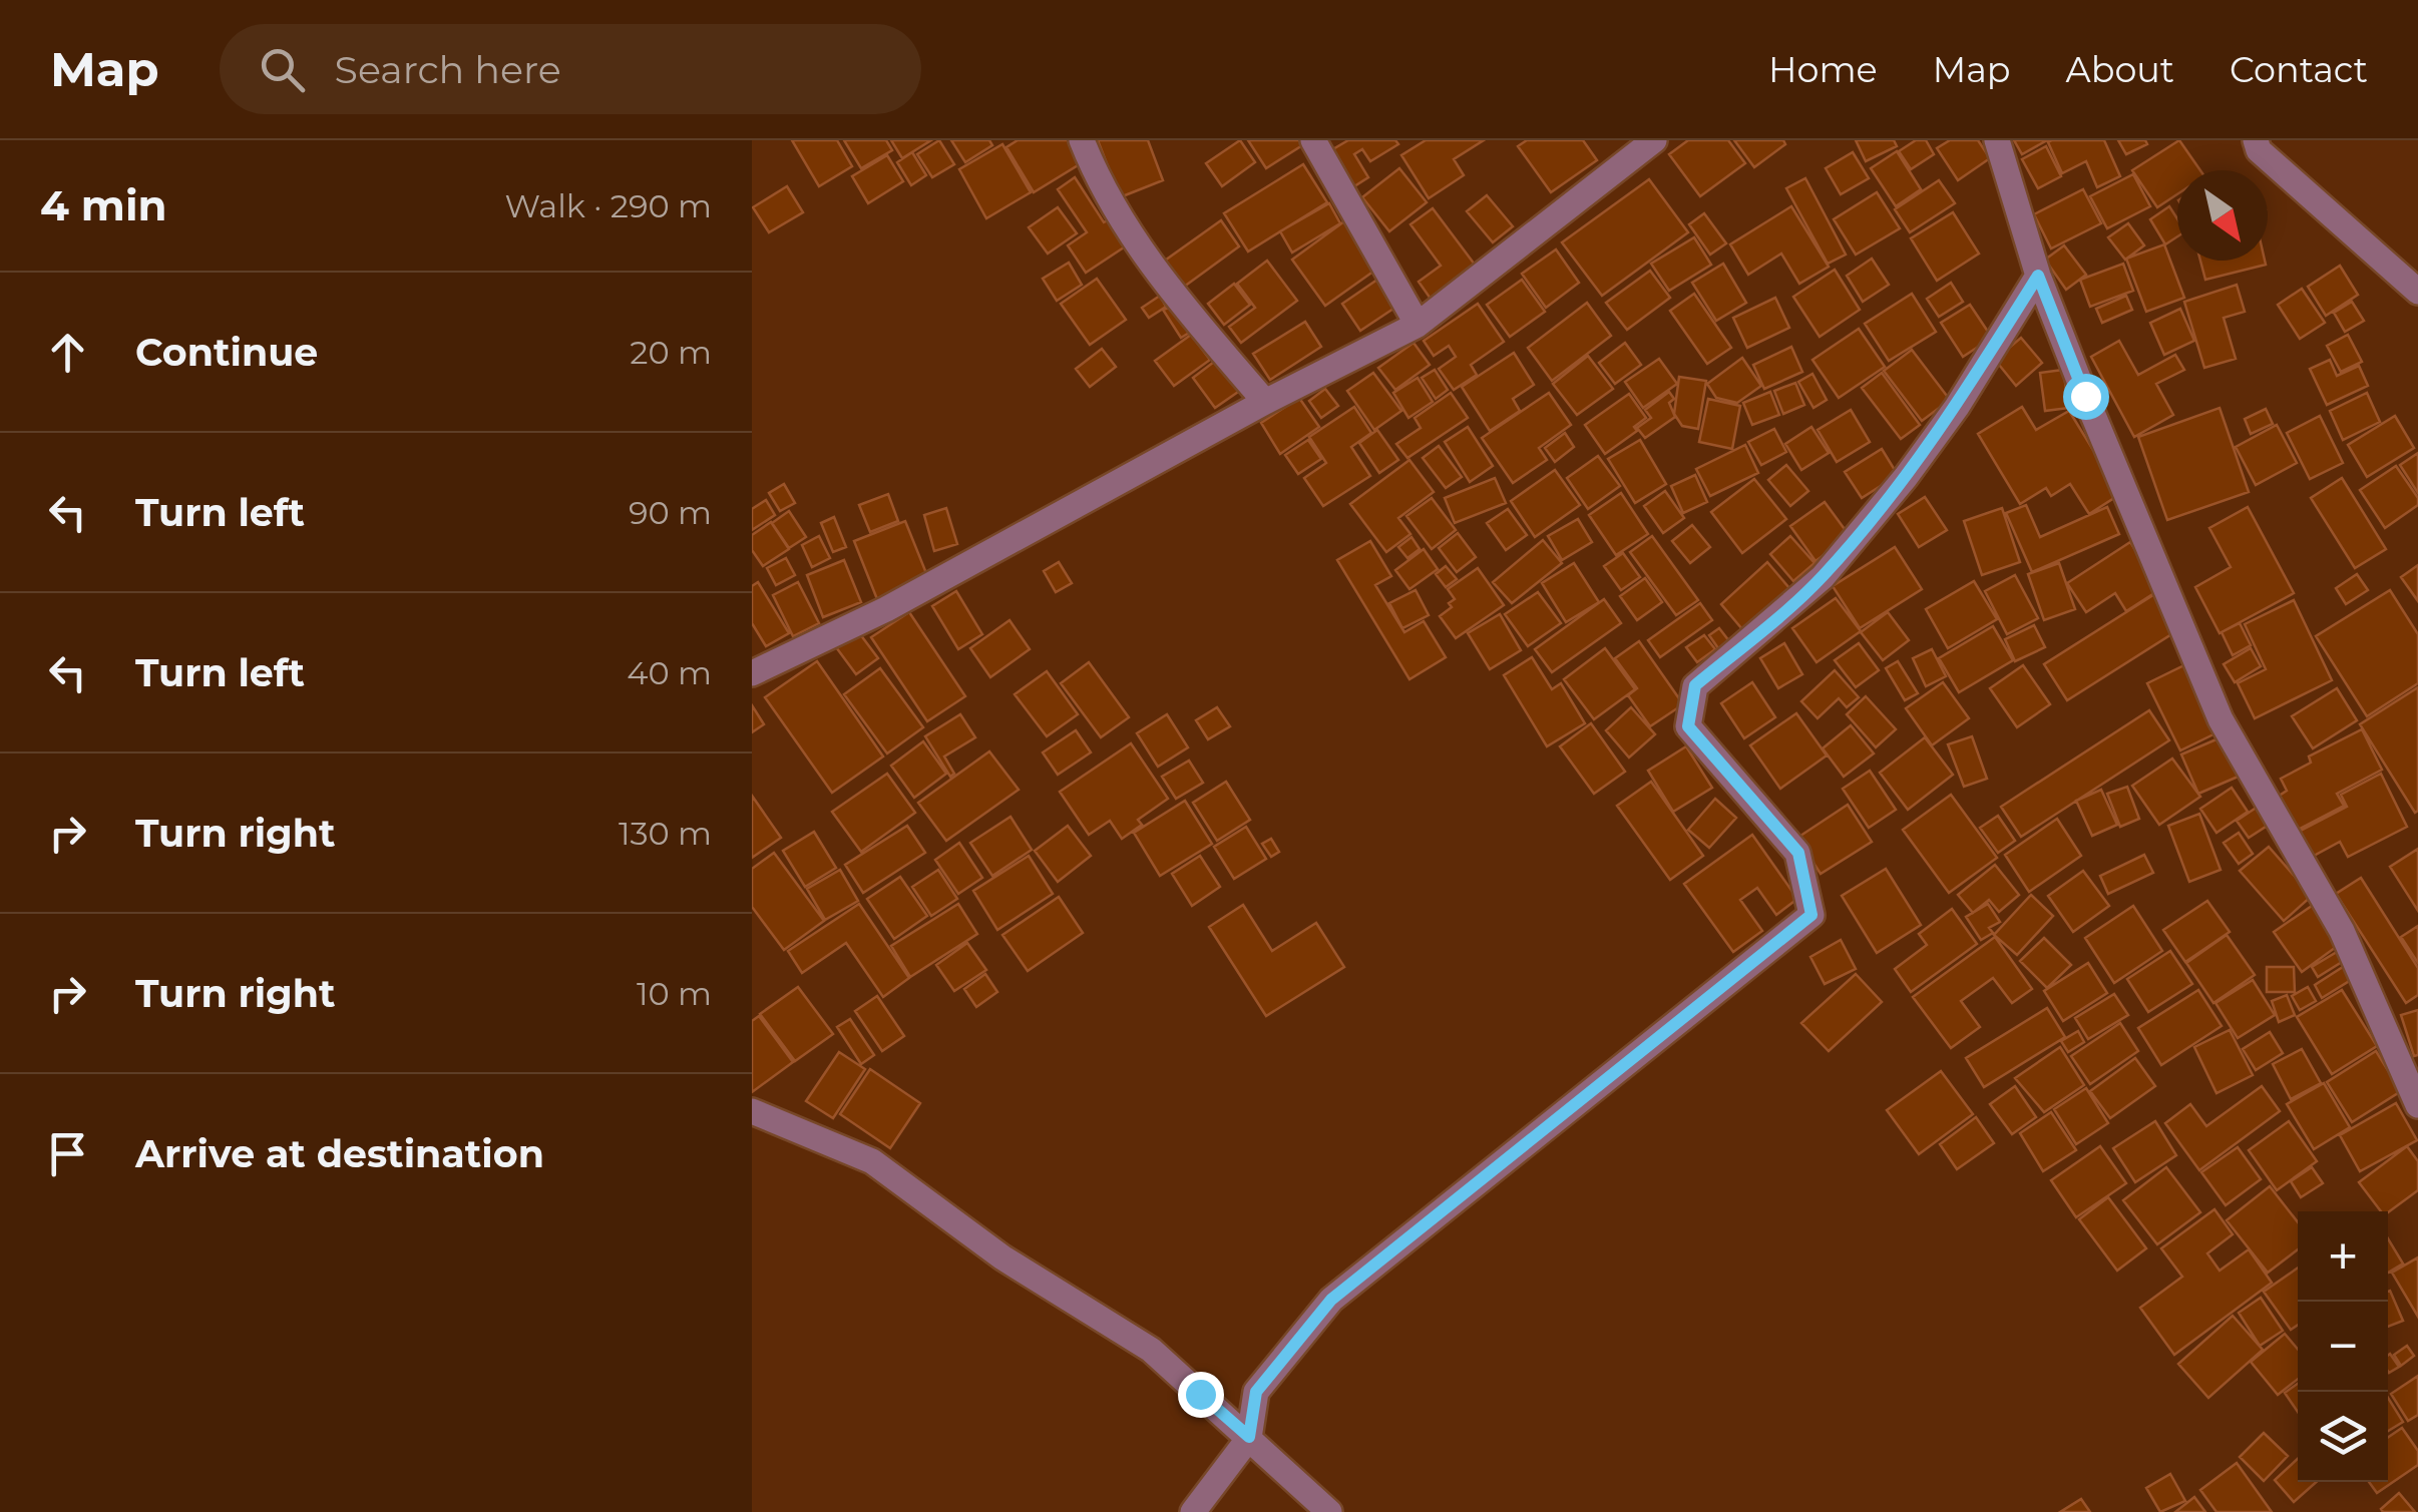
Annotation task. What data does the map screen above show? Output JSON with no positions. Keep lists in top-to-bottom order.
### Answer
{
  "north": "bottom right",
  "page": {
    "header": "Map",
    "search": "Search here",
    "nav": [
      "Home",
      "Map",
      "About",
      "Contact"
    ],
    "heading": ["4 min", "Walk · 290 m"],
    "list": [
      ["Continue", "20 m"],
      ["Turn left", "90 m"],
      ["Turn left", "40 m"],
      ["Turn right", "130 m"],
      ["Turn right", "10 m"],
      "Arrive at destination"
    ],
    "map_buttons": ["+", "−"]
  }
}
